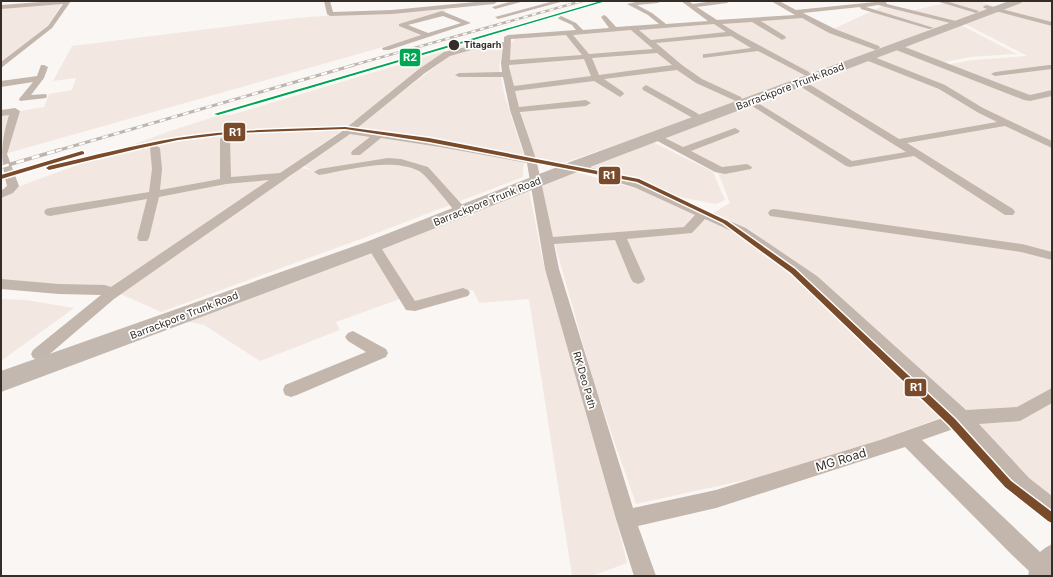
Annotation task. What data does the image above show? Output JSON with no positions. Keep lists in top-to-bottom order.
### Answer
{
  "streets": {
    "main road": ["Barrackpore Trunk Road"],
    "street": ["RK Deo Path", "MG Road"]
  },
  "crossings": [
    ["Barrackpore Trunk Road", "RK Deo Path"],
    ["RK Deo Path", "MG Road"]
  ],
  "places": ["Titagarh"],
  "lines": ["transit line R2", "transit line R1"]
}
